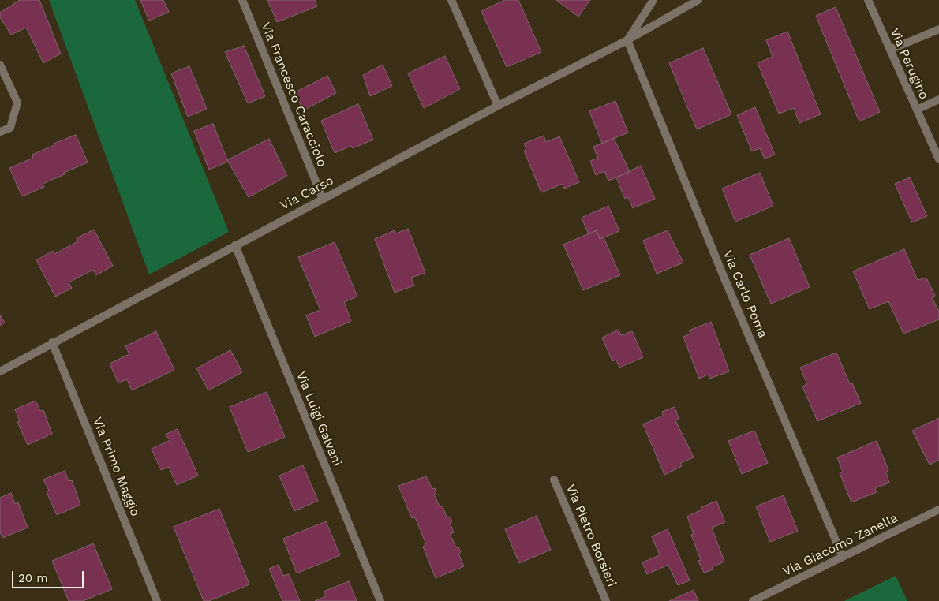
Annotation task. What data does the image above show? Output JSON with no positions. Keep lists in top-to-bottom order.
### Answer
{
  "streets": {
    "street": [
      "Via Perugino",
      "Via Francesco Caracciolo",
      "Via Carso",
      "Via Carlo Poma",
      "Via Luigi Galvani",
      "Via Primo Maggio",
      "Via Pietro Borsieri",
      "Via Giacomo Zanella"
    ]
  },
  "crossings": [
    ["Via Francesco Caracciolo", "Via Carso"],
    ["Via Carso", "Via Carlo Poma"],
    ["Via Carso", "Via Luigi Galvani"],
    ["Via Carso", "Via Primo Maggio"],
    ["Via Carlo Poma", "Via Giacomo Zanella"]
  ],
  "scale_bar": "20 m"
}
